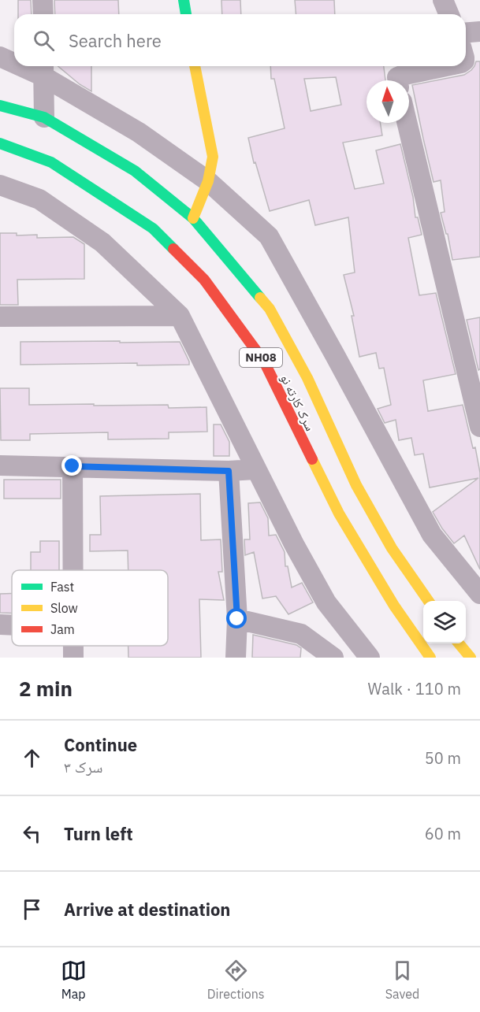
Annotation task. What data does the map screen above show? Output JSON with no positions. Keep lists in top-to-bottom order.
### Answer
{
  "streets": {
    "main road": ["NH08", "سرک کارته نو"]
  },
  "legend": ["Fast", "Slow", "Jam"],
  "north": "top",
  "page": {
    "search": "Search here",
    "heading": ["2 min", "Walk · 110 m"],
    "list": [
      ["Continue", "سرک ۳", "50 m"],
      ["Turn left", "60 m"],
      "Arrive at destination"
    ],
    "nav": ["Map", "Directions", "Saved"]
  }
}
